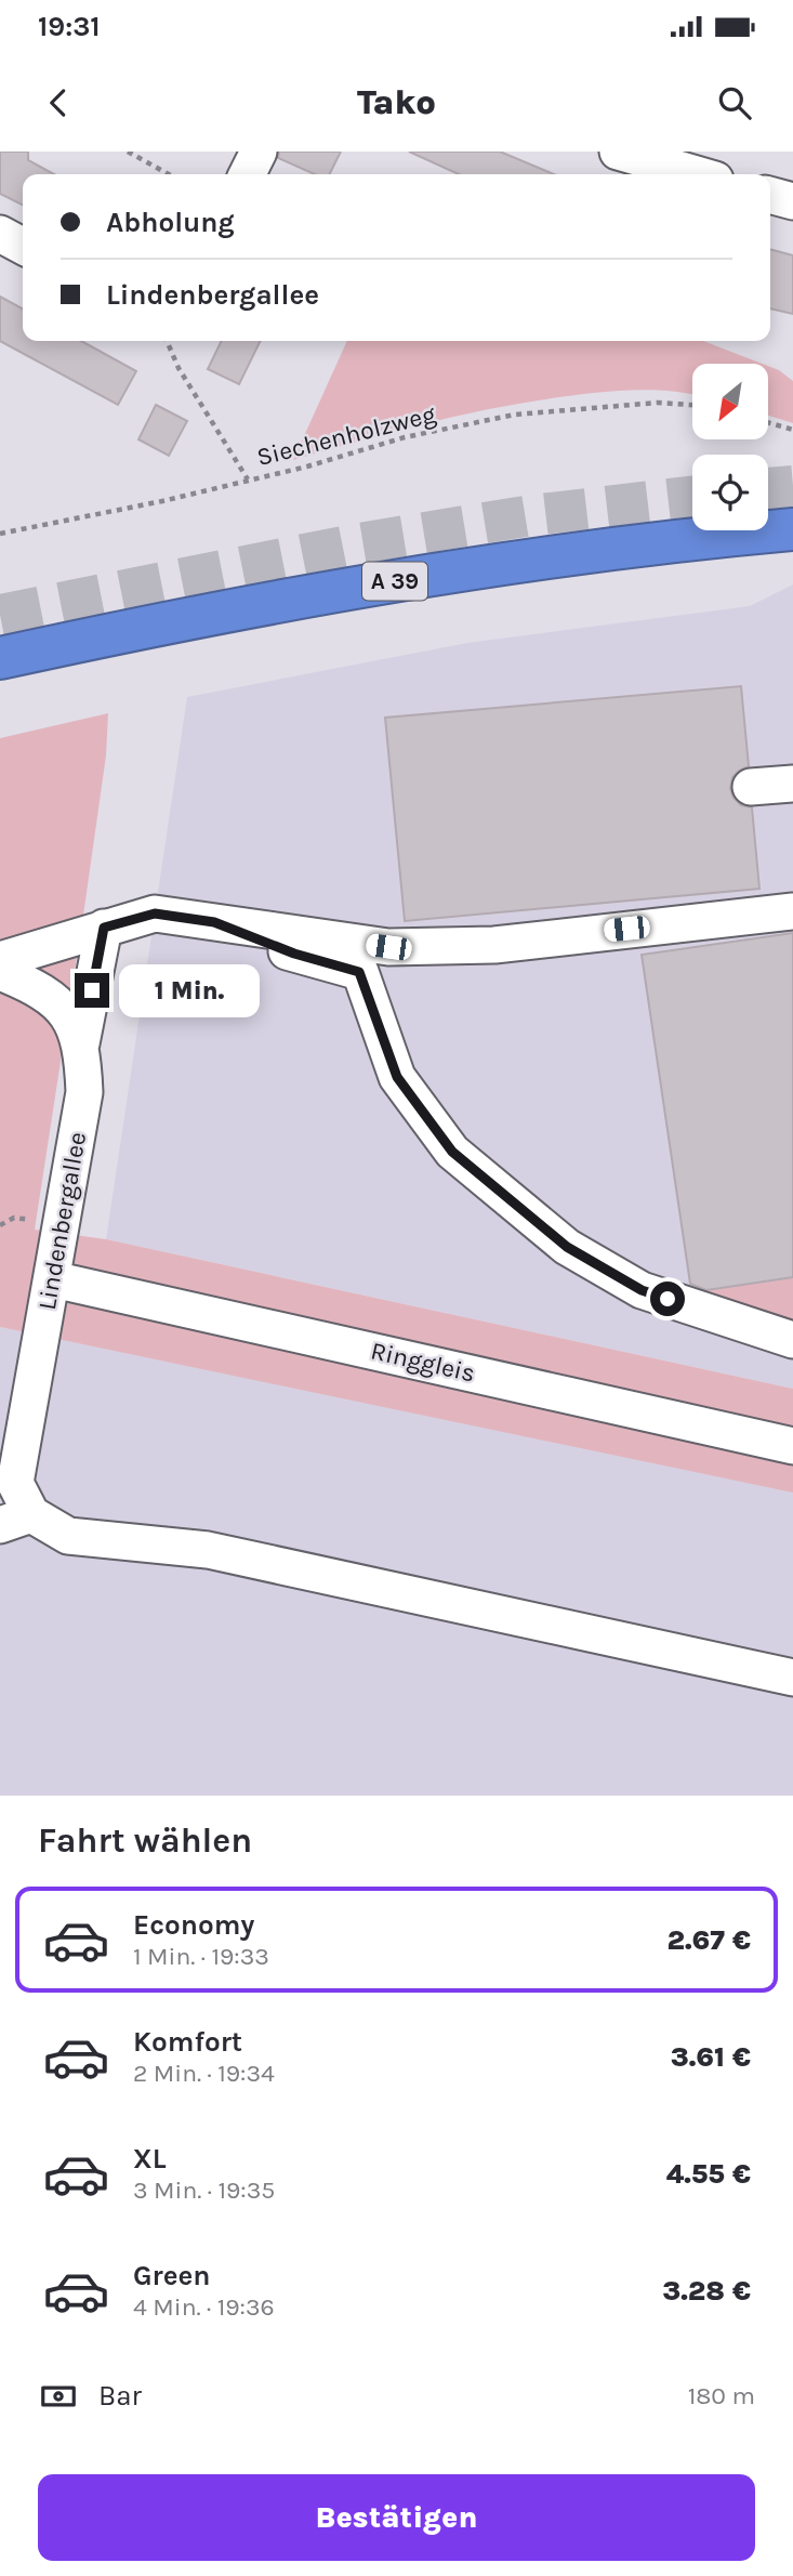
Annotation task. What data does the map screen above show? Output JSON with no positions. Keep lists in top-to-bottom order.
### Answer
{
  "streets": {
    "highway": ["A 39"],
    "street": ["Lindenbergallee", "Ringgleis"],
    "path": ["Siechenholzweg"]
  },
  "crossings": [
    ["Lindenbergallee", "Ringgleis"]
  ],
  "north": "bottom left",
  "page": {
    "status": "19:31",
    "header": "Tako",
    "banner": ["Abholung", "Lindenbergallee"],
    "bubble": "1 Min.",
    "heading": "Fahrt wählen",
    "list": [
      {
        "name": "Economy",
        "note": "1 Min. · 19:33",
        "value": "2.67 €"
      },
      {
        "name": "Komfort",
        "note": "2 Min. · 19:34",
        "value": "3.61 €"
      },
      {
        "name": "XL",
        "note": "3 Min. · 19:35",
        "value": "4.55 €"
      },
      {
        "name": "Green",
        "note": "4 Min. · 19:36",
        "value": "3.28 €"
      }
    ],
    "pay": ["Bar", "180 m"],
    "buttons": "Bestätigen"
  }
}
